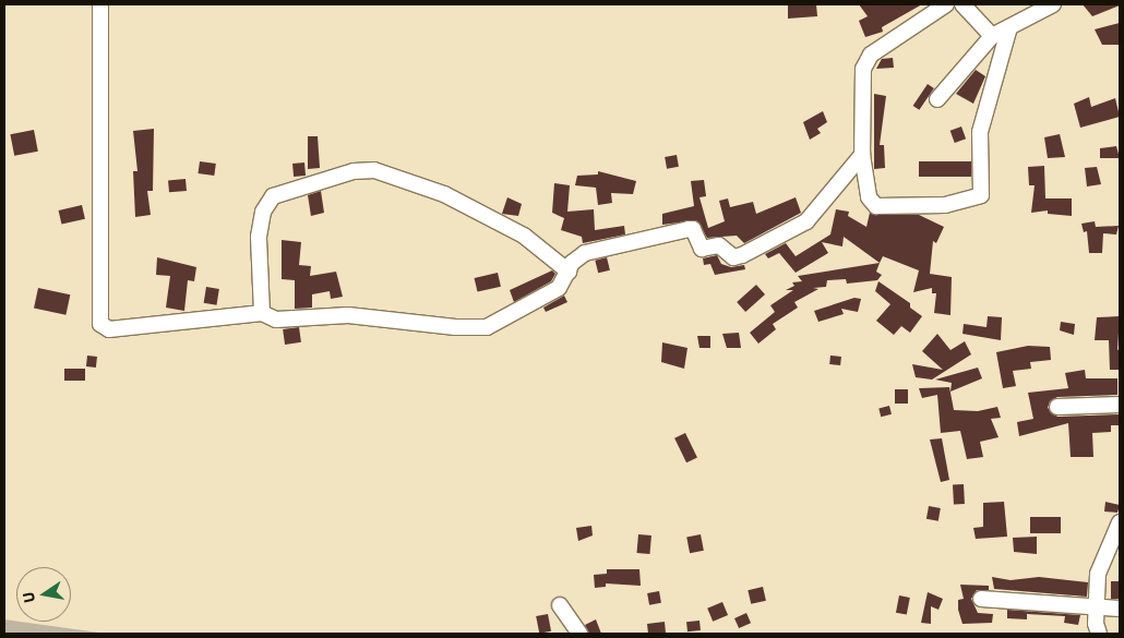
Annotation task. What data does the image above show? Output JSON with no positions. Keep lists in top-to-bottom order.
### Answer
{
  "north": "left"
}
